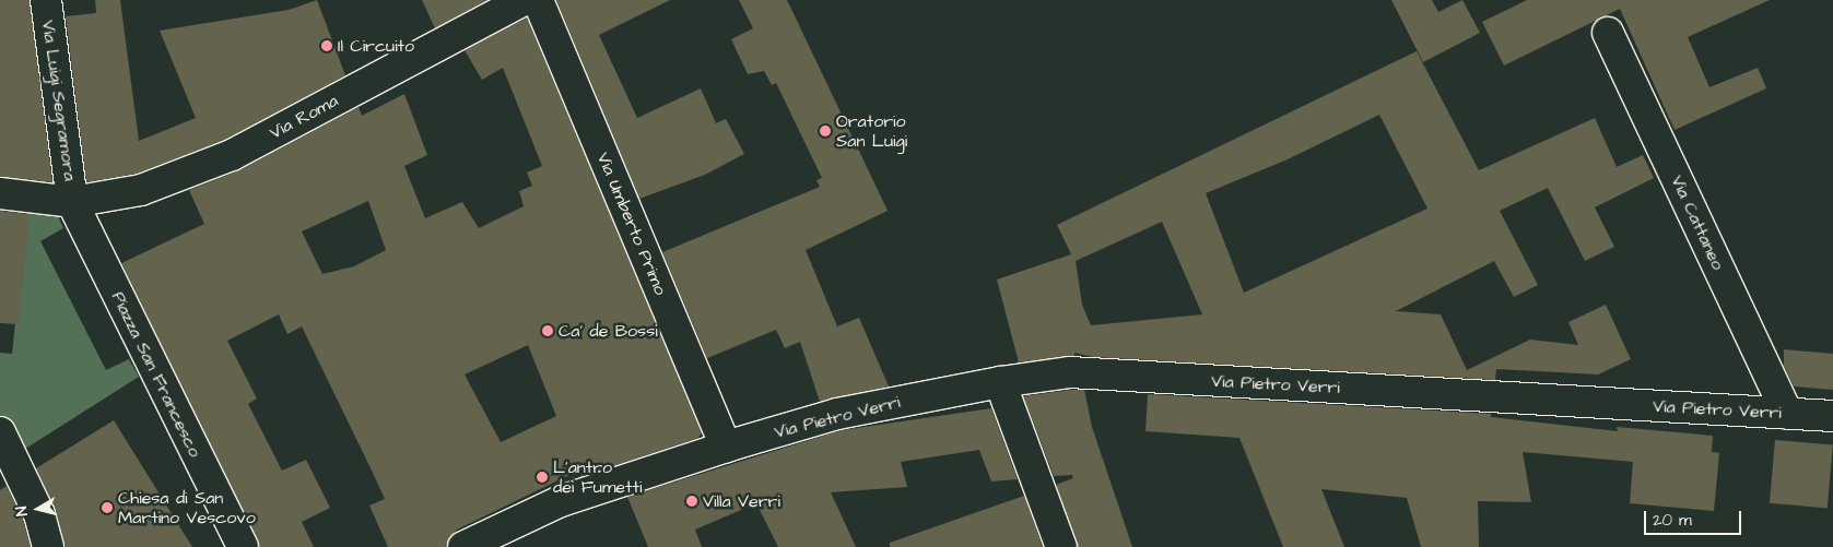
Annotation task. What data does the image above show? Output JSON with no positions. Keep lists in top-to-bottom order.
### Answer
{
  "streets": {
    "street": [
      "Via Luigi Segramora",
      "Via Roma",
      "Via Cattaneo",
      "Via Umberto Primo",
      "Piazza San Francesco",
      "Via Pietro Verri"
    ]
  },
  "crossings": [
    ["Via Luigi Segramora", "Via Roma"],
    ["Via Luigi Segramora", "Piazza San Francesco"],
    ["Via Roma", "Piazza San Francesco"],
    ["Via Cattaneo", "Via Pietro Verri"],
    ["Via Umberto Primo", "Via Pietro Verri"]
  ],
  "places": [
    "Il Circuito",
    "Oratorio San Luigi",
    "Ca' de Bossi",
    "L'antro dei Fumetti",
    "Villa Verri",
    "Chiesa di San Martino Vescovo"
  ],
  "scale_bar": "20 m",
  "north": "left"
}
